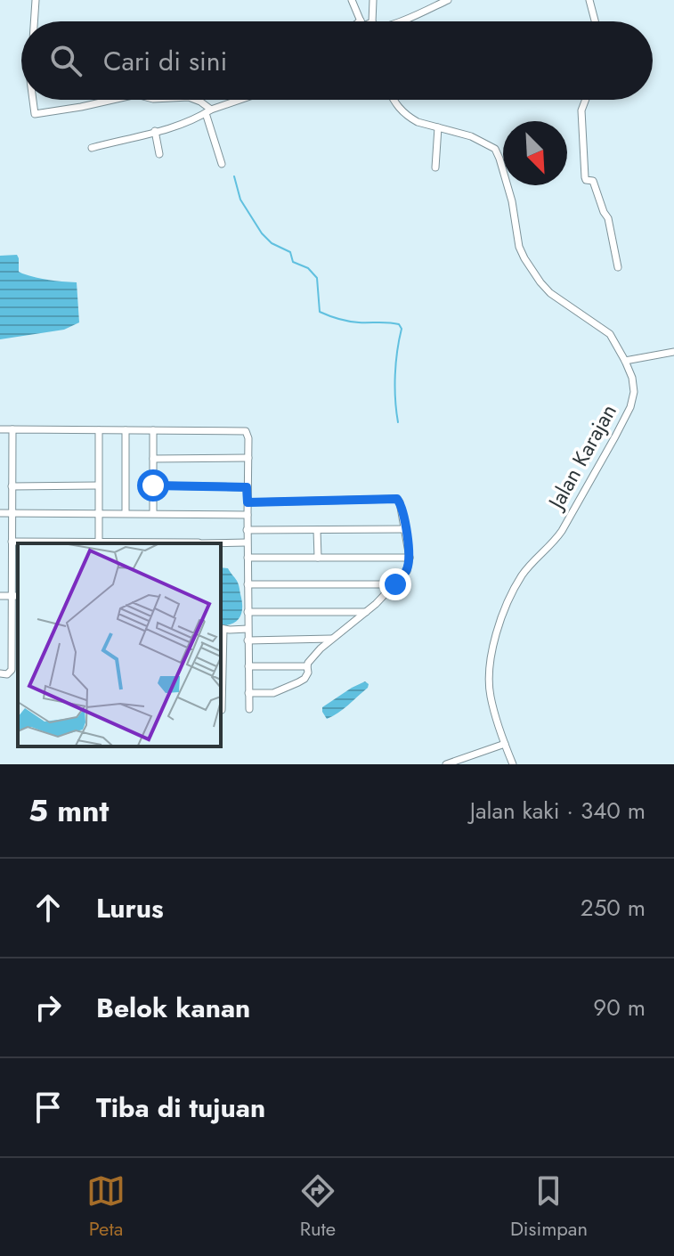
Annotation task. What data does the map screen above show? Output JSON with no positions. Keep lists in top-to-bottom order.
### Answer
{
  "streets": {
    "street": ["Jalan Karajan"]
  },
  "north": "bottom right",
  "page": {
    "search": "Cari di sini",
    "heading": ["5 mnt", "Jalan kaki · 340 m"],
    "list": [
      ["Lurus", "250 m"],
      ["Belok kanan", "90 m"],
      "Tiba di tujuan"
    ],
    "nav": ["Peta", "Rute", "Disimpan"]
  }
}
